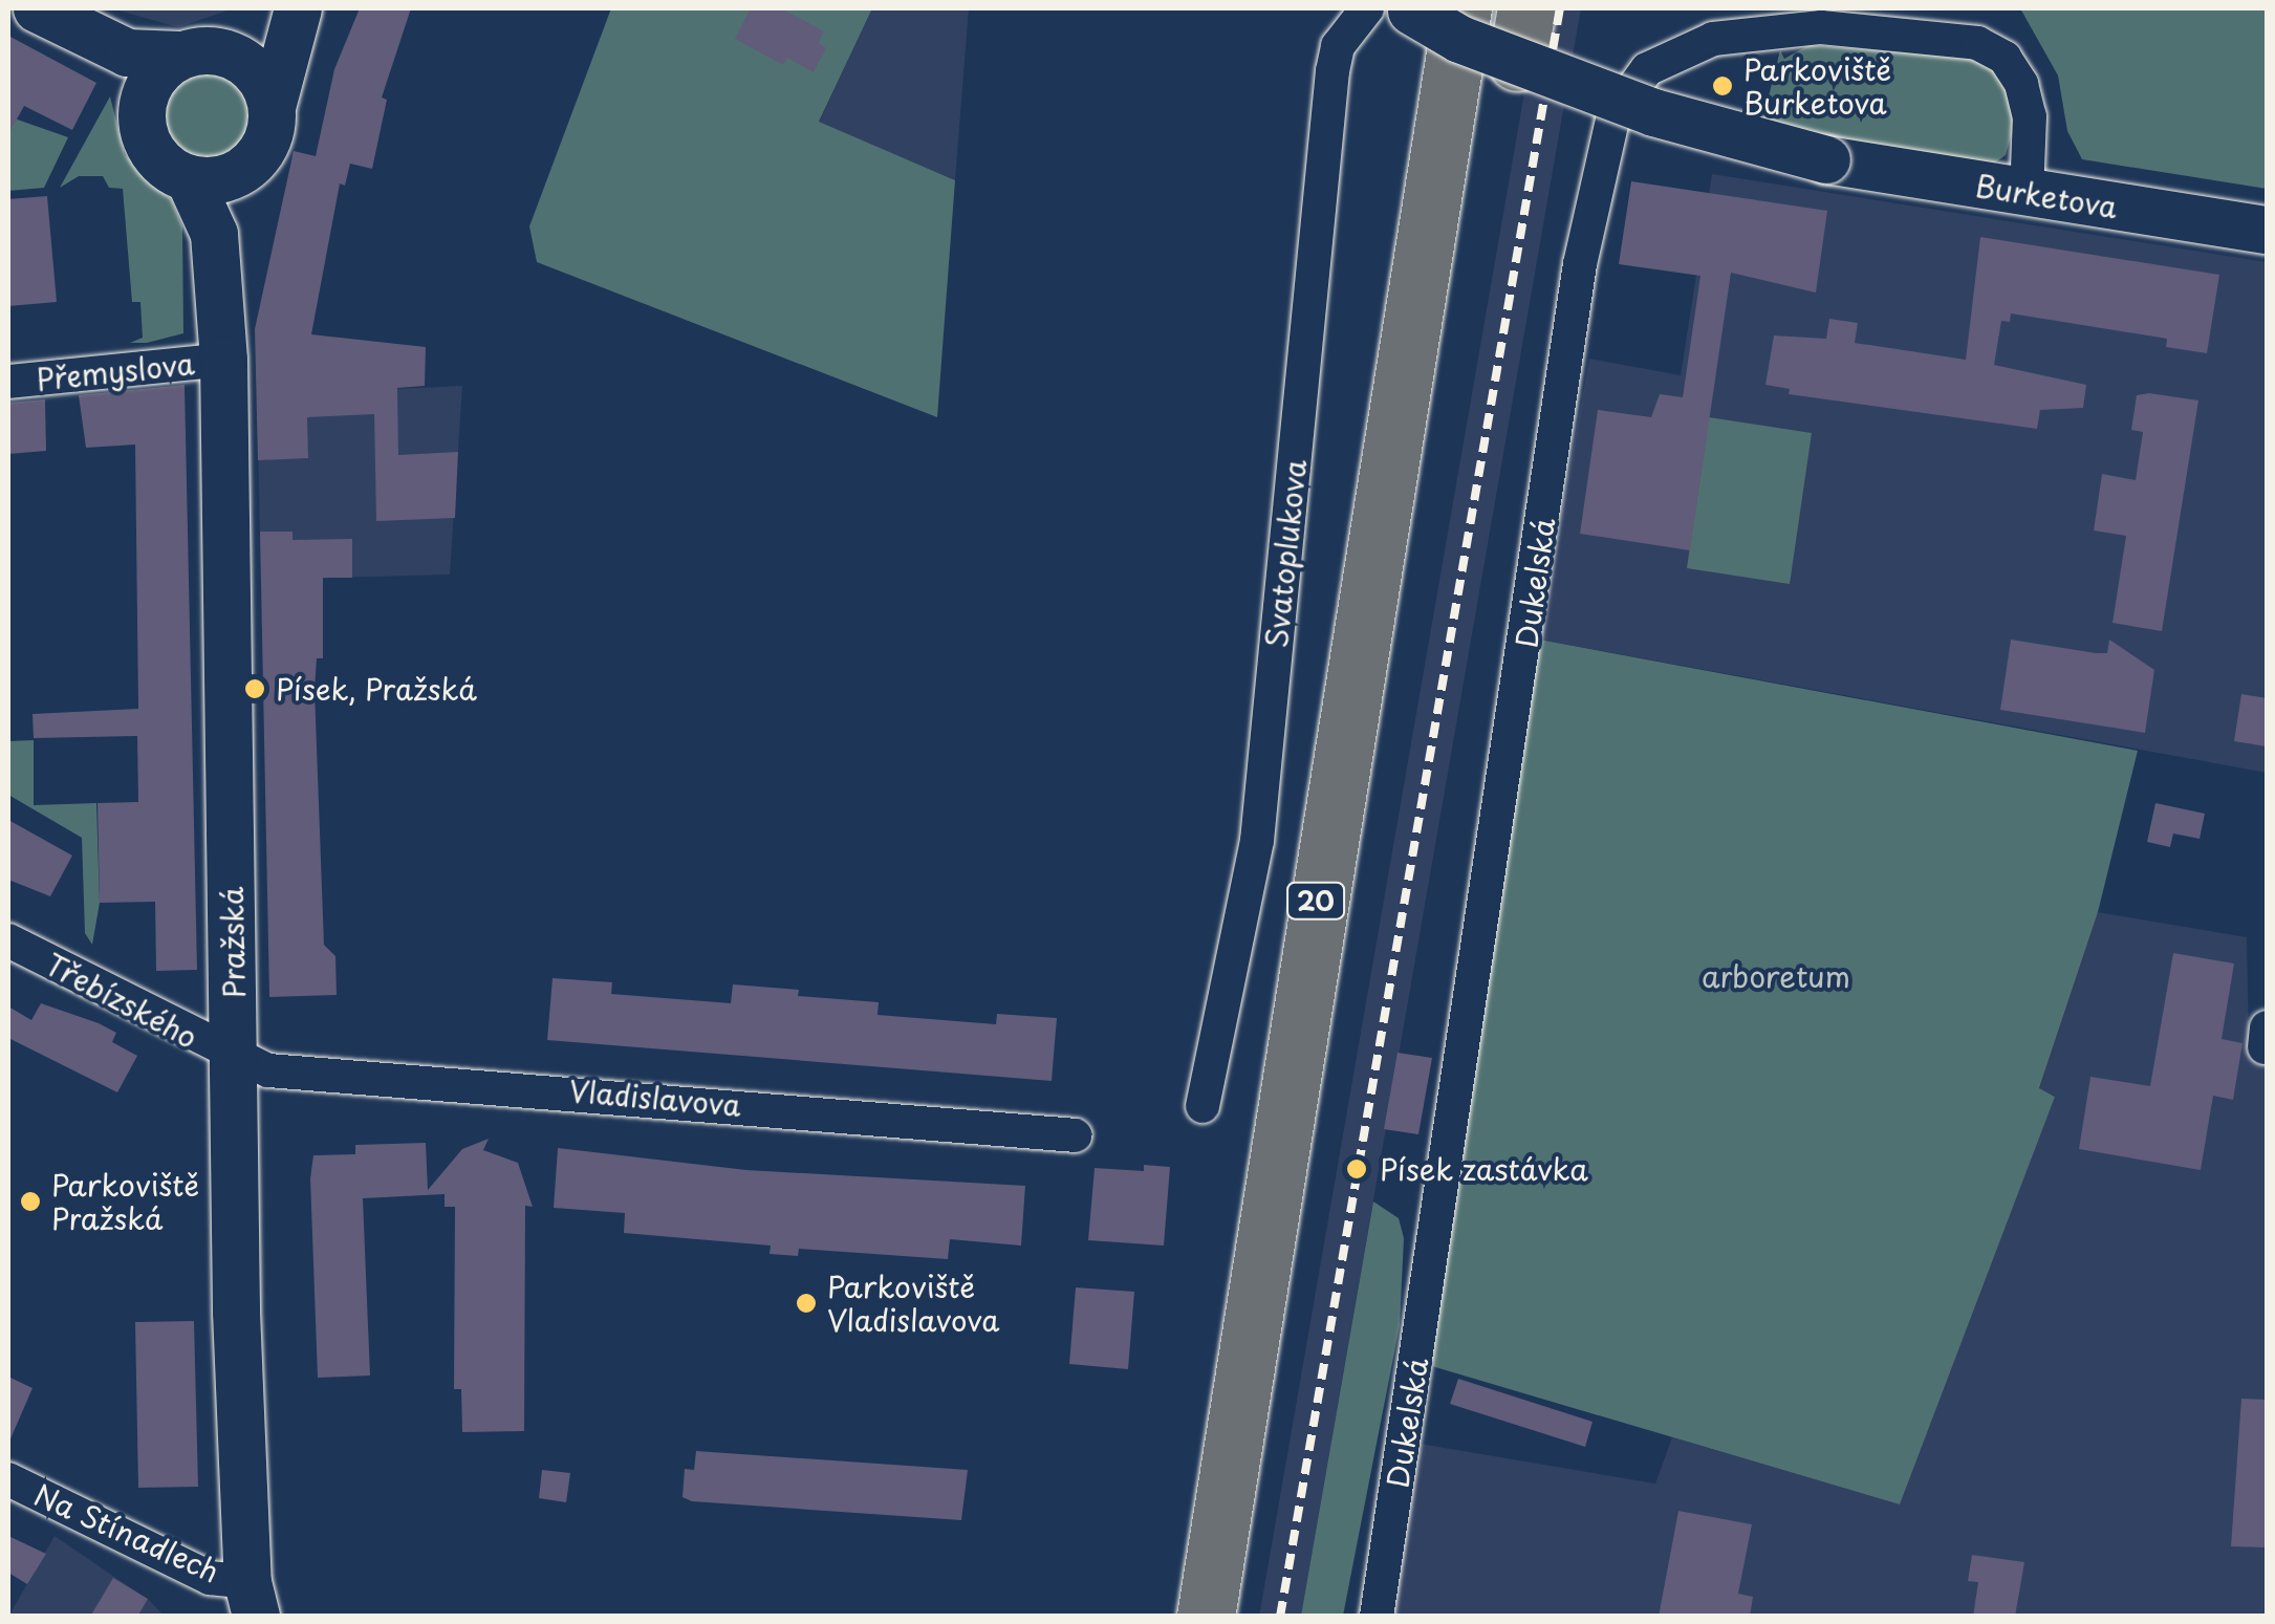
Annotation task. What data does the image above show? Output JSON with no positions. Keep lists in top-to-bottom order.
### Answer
{
  "streets": {
    "highway": ["20"],
    "main road": ["Burketova", "Pražská"],
    "street": [
      "Přemyslova",
      "Svatoplukova",
      "Dukelská",
      "Třebízského",
      "Vladislavova",
      "Na Stínadlech"
    ]
  },
  "crossings": [
    ["Burketova", "Svatoplukova"],
    ["Burketova", "Dukelská"],
    ["Burketova", "20"],
    ["Přemyslova", "Pražská"],
    ["Svatoplukova", "20"],
    ["Pražská", "Třebízského"],
    ["Pražská", "Vladislavova"],
    ["Pražská", "Na Stínadlech"],
    ["Třebízského", "Vladislavova"]
  ],
  "parks": ["arboretum"],
  "places": [
    "Parkoviště Burketova",
    "Písek, Pražská",
    "Písek zastávka",
    "Parkoviště Pražská",
    "Parkoviště Vladislavova"
  ]
}
